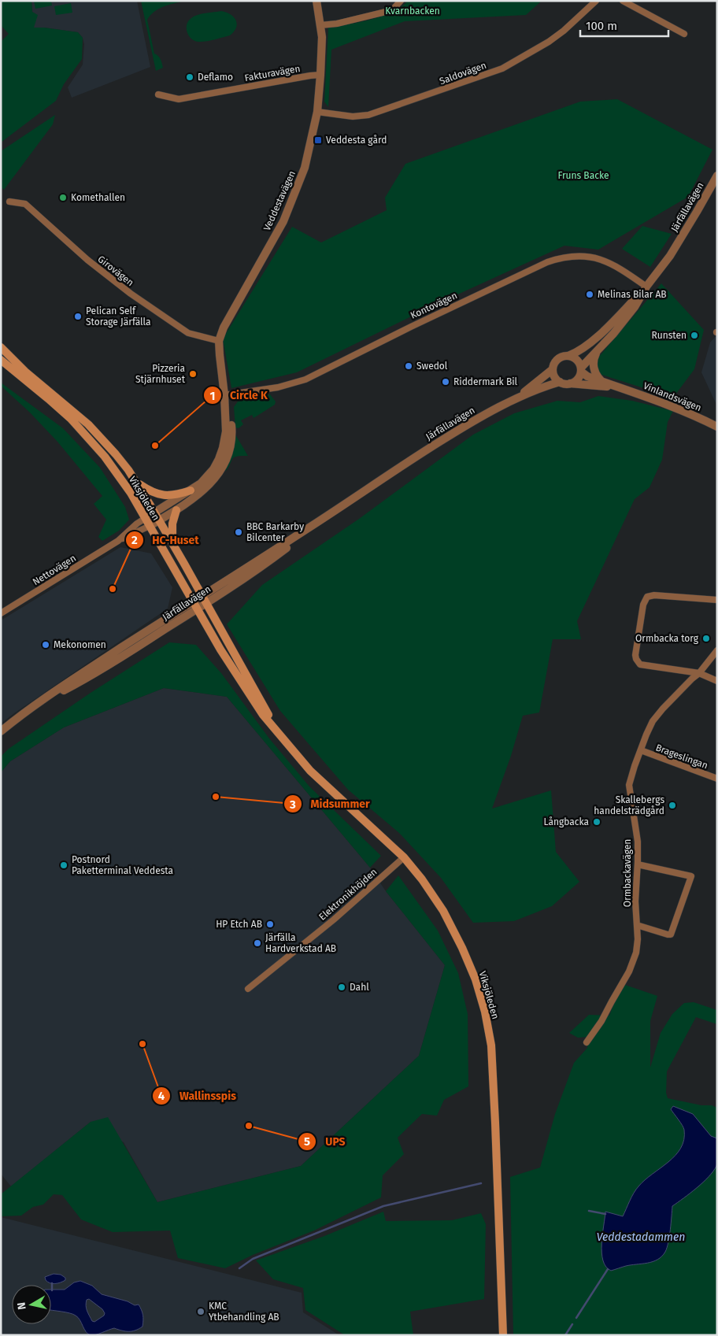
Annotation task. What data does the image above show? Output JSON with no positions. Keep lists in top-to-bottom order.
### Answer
{
  "streets": {
    "main road": ["Viksjöleden"],
    "street": [
      "Fakturavägen",
      "Saldovägen",
      "Veddestavägen",
      "Järfällavägen",
      "Girovägen",
      "Kontovägen",
      "Vinlandsvägen",
      "Nettovägen",
      "Brageslingan",
      "Ormbackavägen",
      "Elektronikhöjden"
    ]
  },
  "crossings": [
    ["Fakturavägen", "Veddestavägen"],
    ["Saldovägen", "Veddestavägen"],
    ["Veddestavägen", "Girovägen"],
    ["Veddestavägen", "Kontovägen"],
    ["Veddestavägen", "Viksjöleden"],
    ["Veddestavägen", "Nettovägen"],
    ["Järfällavägen", "Kontovägen"],
    ["Järfällavägen", "Vinlandsvägen"],
    ["Järfällavägen", "Viksjöleden"],
    ["Viksjöleden", "Nettovägen"],
    ["Viksjöleden", "Elektronikhöjden"],
    ["Brageslingan", "Ormbackavägen"]
  ],
  "water": ["Veddestadammen"],
  "parks": ["Kvarnbacken", "Fruns Backe"],
  "places": {
    "other": [
      "Deflamo",
      "Komethallen",
      "Melinas Bilar AB",
      "Pelican Self Storage Järfälla",
      "Runsten",
      "Swedol",
      "Pizzeria Stjärnhuset",
      "Riddermark Bil",
      "Circle K",
      "BBC Barkarby Bilcenter",
      "HC-Huset",
      "Ormbacka torg",
      "Mekonomen",
      "Midsummer",
      "Skallebergs handelsträdgård",
      "Långbacka",
      "Postnord Paketterminal Veddesta",
      "HP Etch AB",
      "Järfälla Hardverkstad AB",
      "Dahl",
      "Wallinsspis",
      "UPS",
      "KMC Ytbehandling AB"
    ],
    "transit": ["Veddesta gård"]
  },
  "scale_bar": "100 m",
  "north": "left"
}
